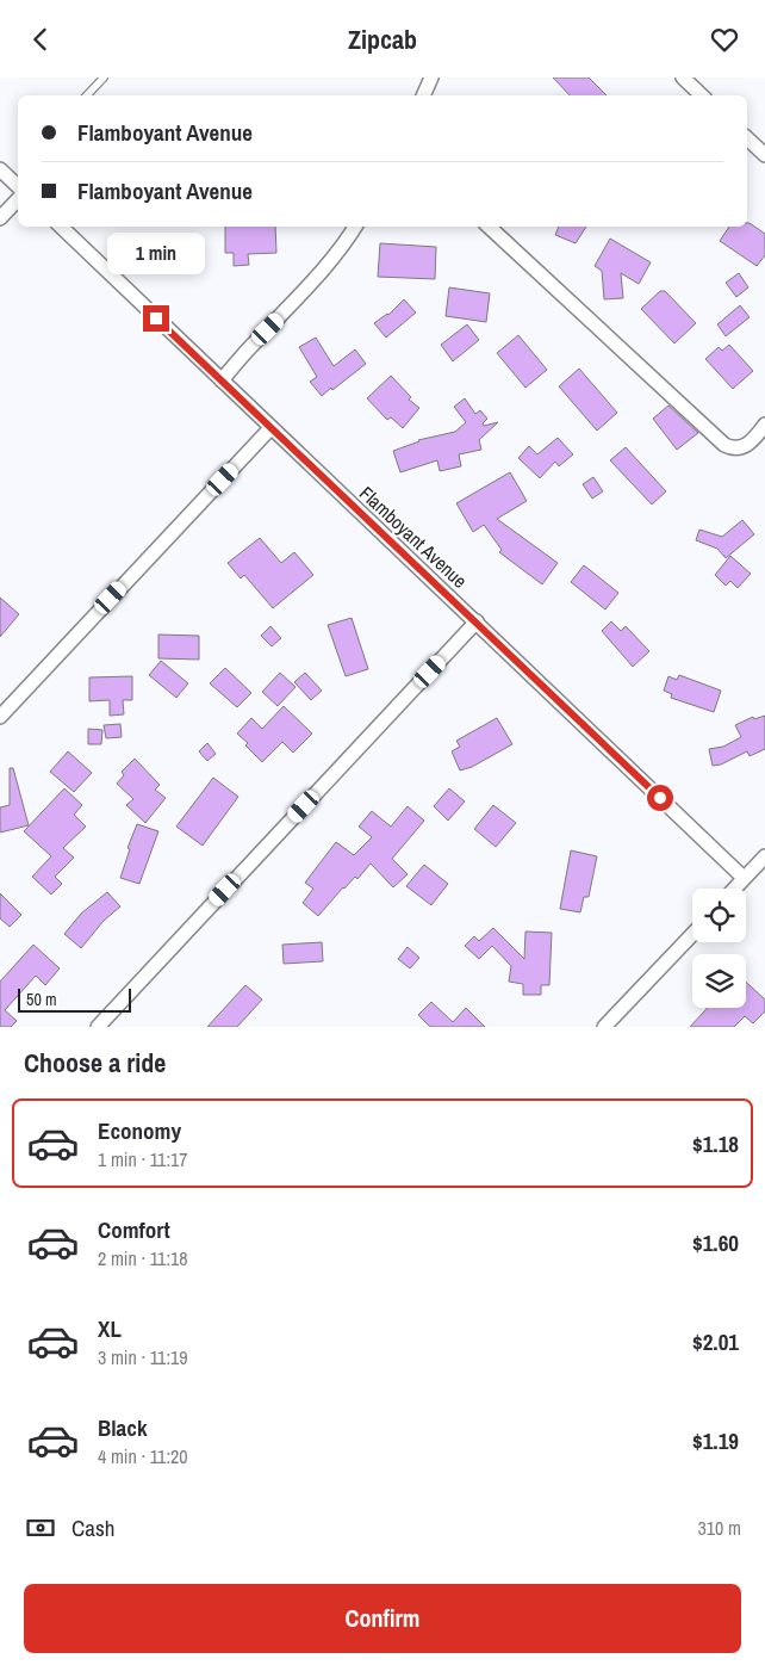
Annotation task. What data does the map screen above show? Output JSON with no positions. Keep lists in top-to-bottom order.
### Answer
{
  "streets": {
    "street": ["Flamboyant Avenue"]
  },
  "scale_bar": "50 m",
  "page": {
    "header": "Zipcab",
    "banner": ["Flamboyant Avenue", "Flamboyant Avenue"],
    "bubble": "1 min",
    "scale": "50 m",
    "heading": "Choose a ride",
    "list": [
      {
        "name": "Economy",
        "note": "1 min · 11:17",
        "value": "$1.18"
      },
      {
        "name": "Comfort",
        "note": "2 min · 11:18",
        "value": "$1.60"
      },
      {
        "name": "XL",
        "note": "3 min · 11:19",
        "value": "$2.01"
      },
      {
        "name": "Black",
        "note": "4 min · 11:20",
        "value": "$1.19"
      }
    ],
    "pay": ["Cash", "310 m"],
    "buttons": "Confirm"
  }
}
